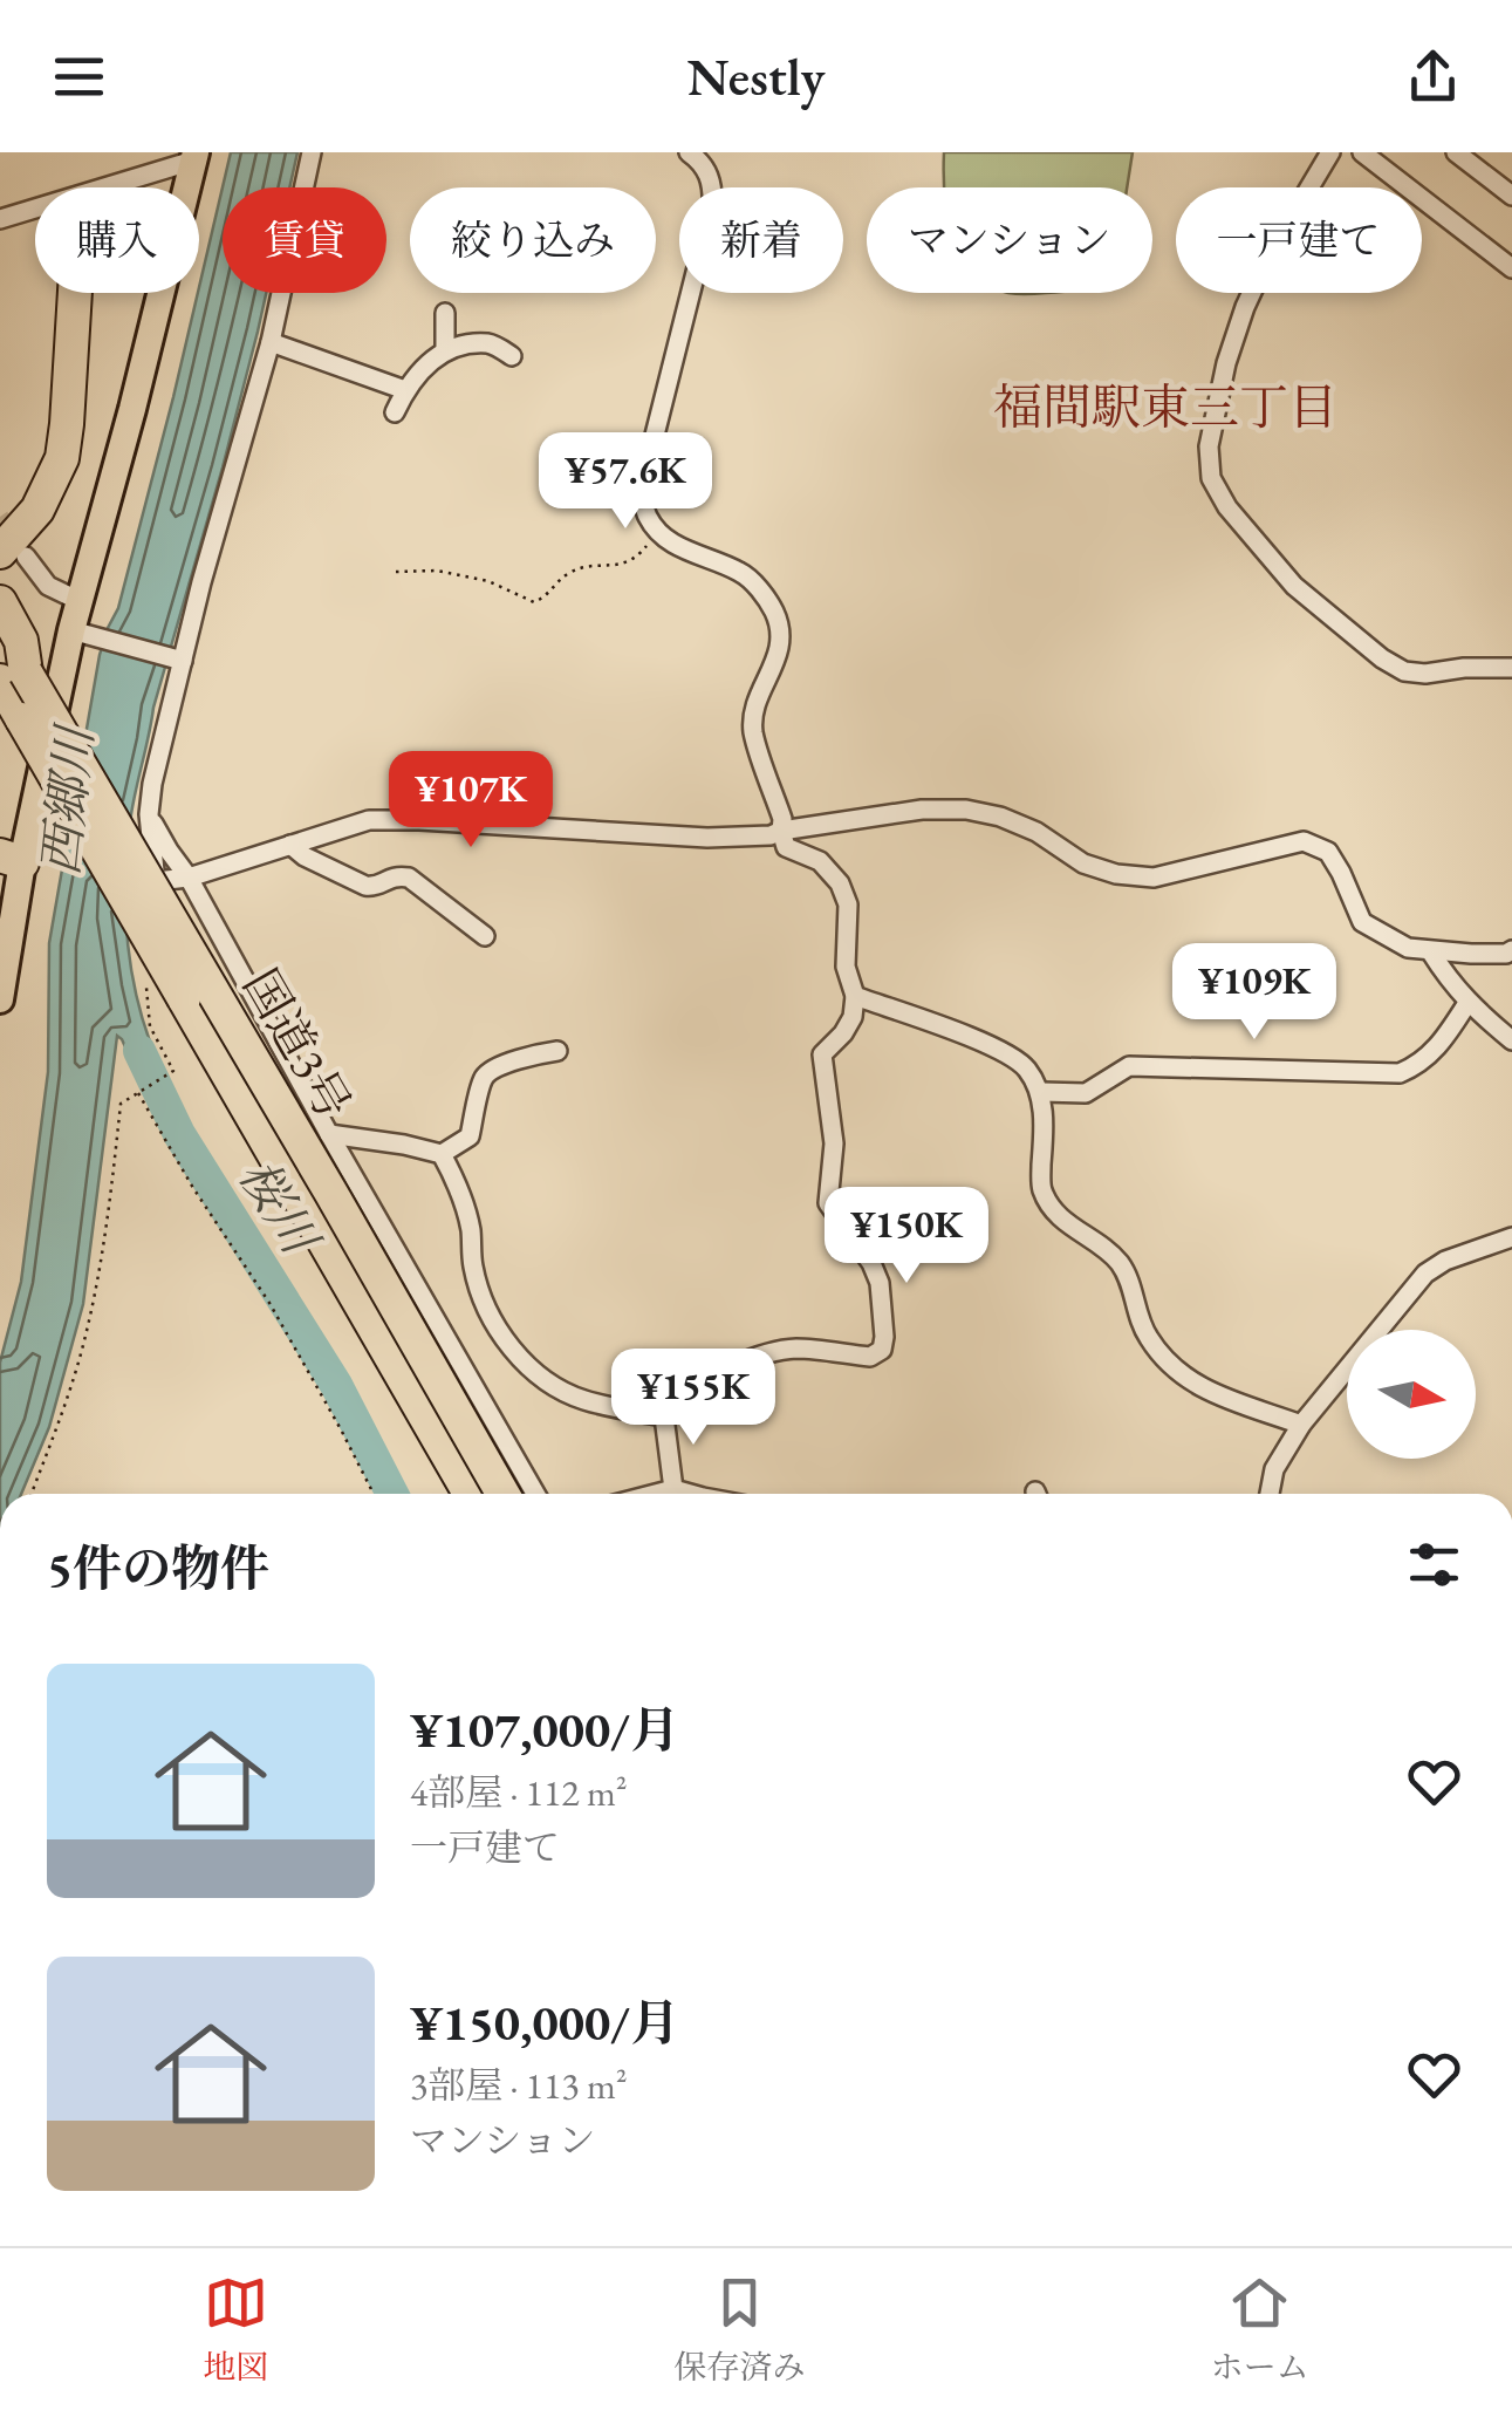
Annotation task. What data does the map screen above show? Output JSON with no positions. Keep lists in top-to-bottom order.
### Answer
{
  "streets": {
    "highway": ["国道3号"]
  },
  "districts": ["福間駅東三丁目"],
  "water": ["西郷川", "桜川"],
  "north": "right",
  "page": {
    "header": "Nestly",
    "chip": [
      "購入",
      "賃貸",
      "絞り込み",
      "新着",
      "マンション",
      "一戸建て"
    ],
    "price": [
      "¥57.6K",
      "¥107K",
      "¥109K",
      "¥150K",
      "¥155K"
    ],
    "heading": "5件の物件",
    "list": [
      {
        "name": "¥107,000/月",
        "note": "4部屋 · 112 m² · 一戸建て"
      },
      {
        "name": "¥150,000/月",
        "note": "3部屋 · 113 m² · マンション"
      }
    ],
    "tabs": ["地図", "保存済み", "ホーム"]
  }
}
